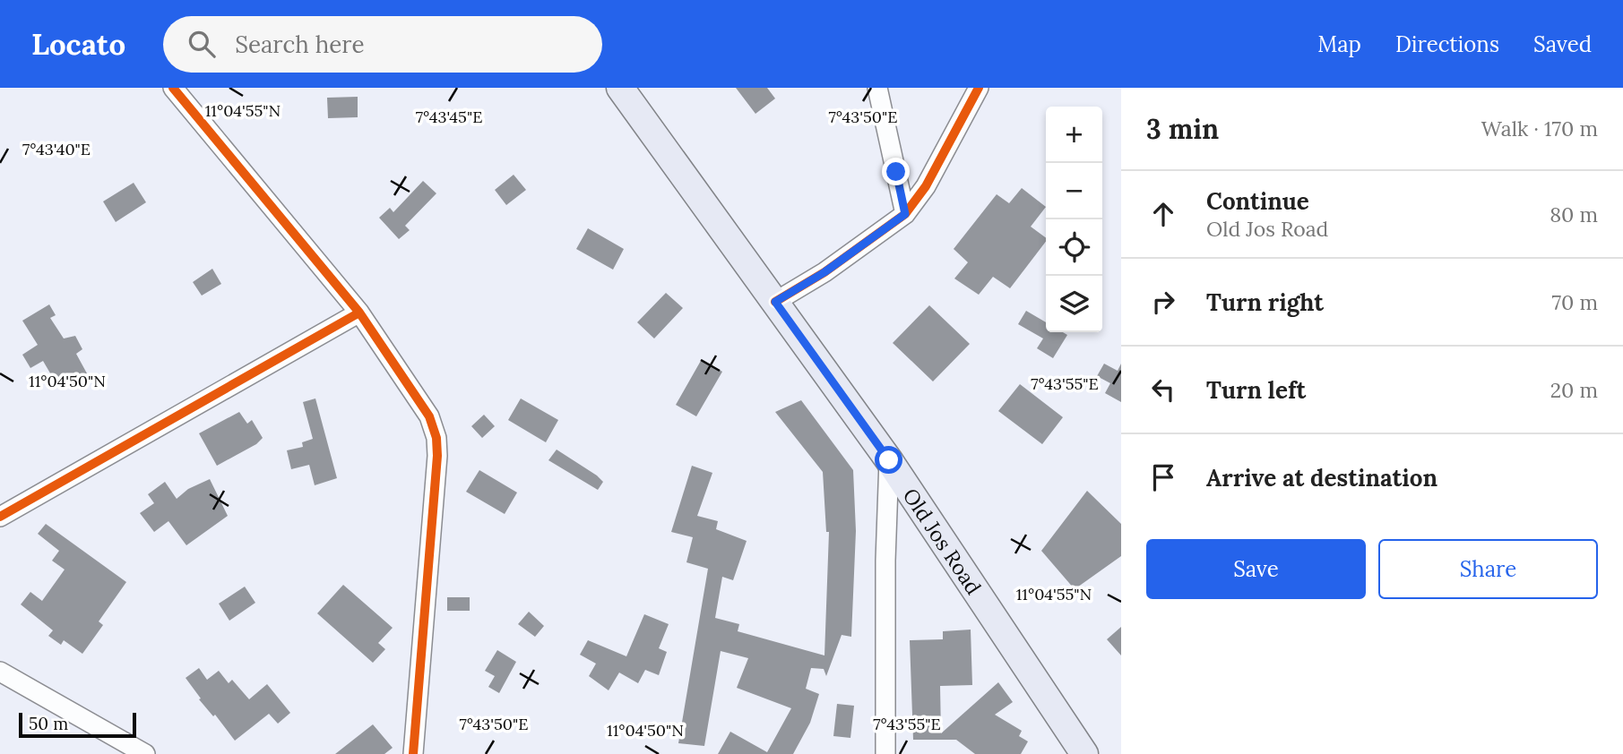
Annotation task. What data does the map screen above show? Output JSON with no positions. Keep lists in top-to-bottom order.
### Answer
{
  "streets": {
    "main road": ["Old Jos Road"]
  },
  "scale_bar": "50 m",
  "page": {
    "header": "Locato",
    "search": "Search here",
    "nav": ["Map", "Directions", "Saved"],
    "heading": ["3 min", "Walk · 170 m"],
    "map_buttons": ["+", "−"],
    "list": [
      ["Continue", "Old Jos Road", "80 m"],
      ["Turn right", "70 m"],
      ["Turn left", "20 m"],
      "Arrive at destination"
    ],
    "buttons": ["Save", "Share"],
    "scale": "50 m"
  },
  "coordinates": [
    "11°04'55\"N",
    "7°43'45\"E",
    "7°43'50\"E",
    "7°43'40\"E",
    "11°04'50\"N",
    "7°43'55\"E"
  ]
}
